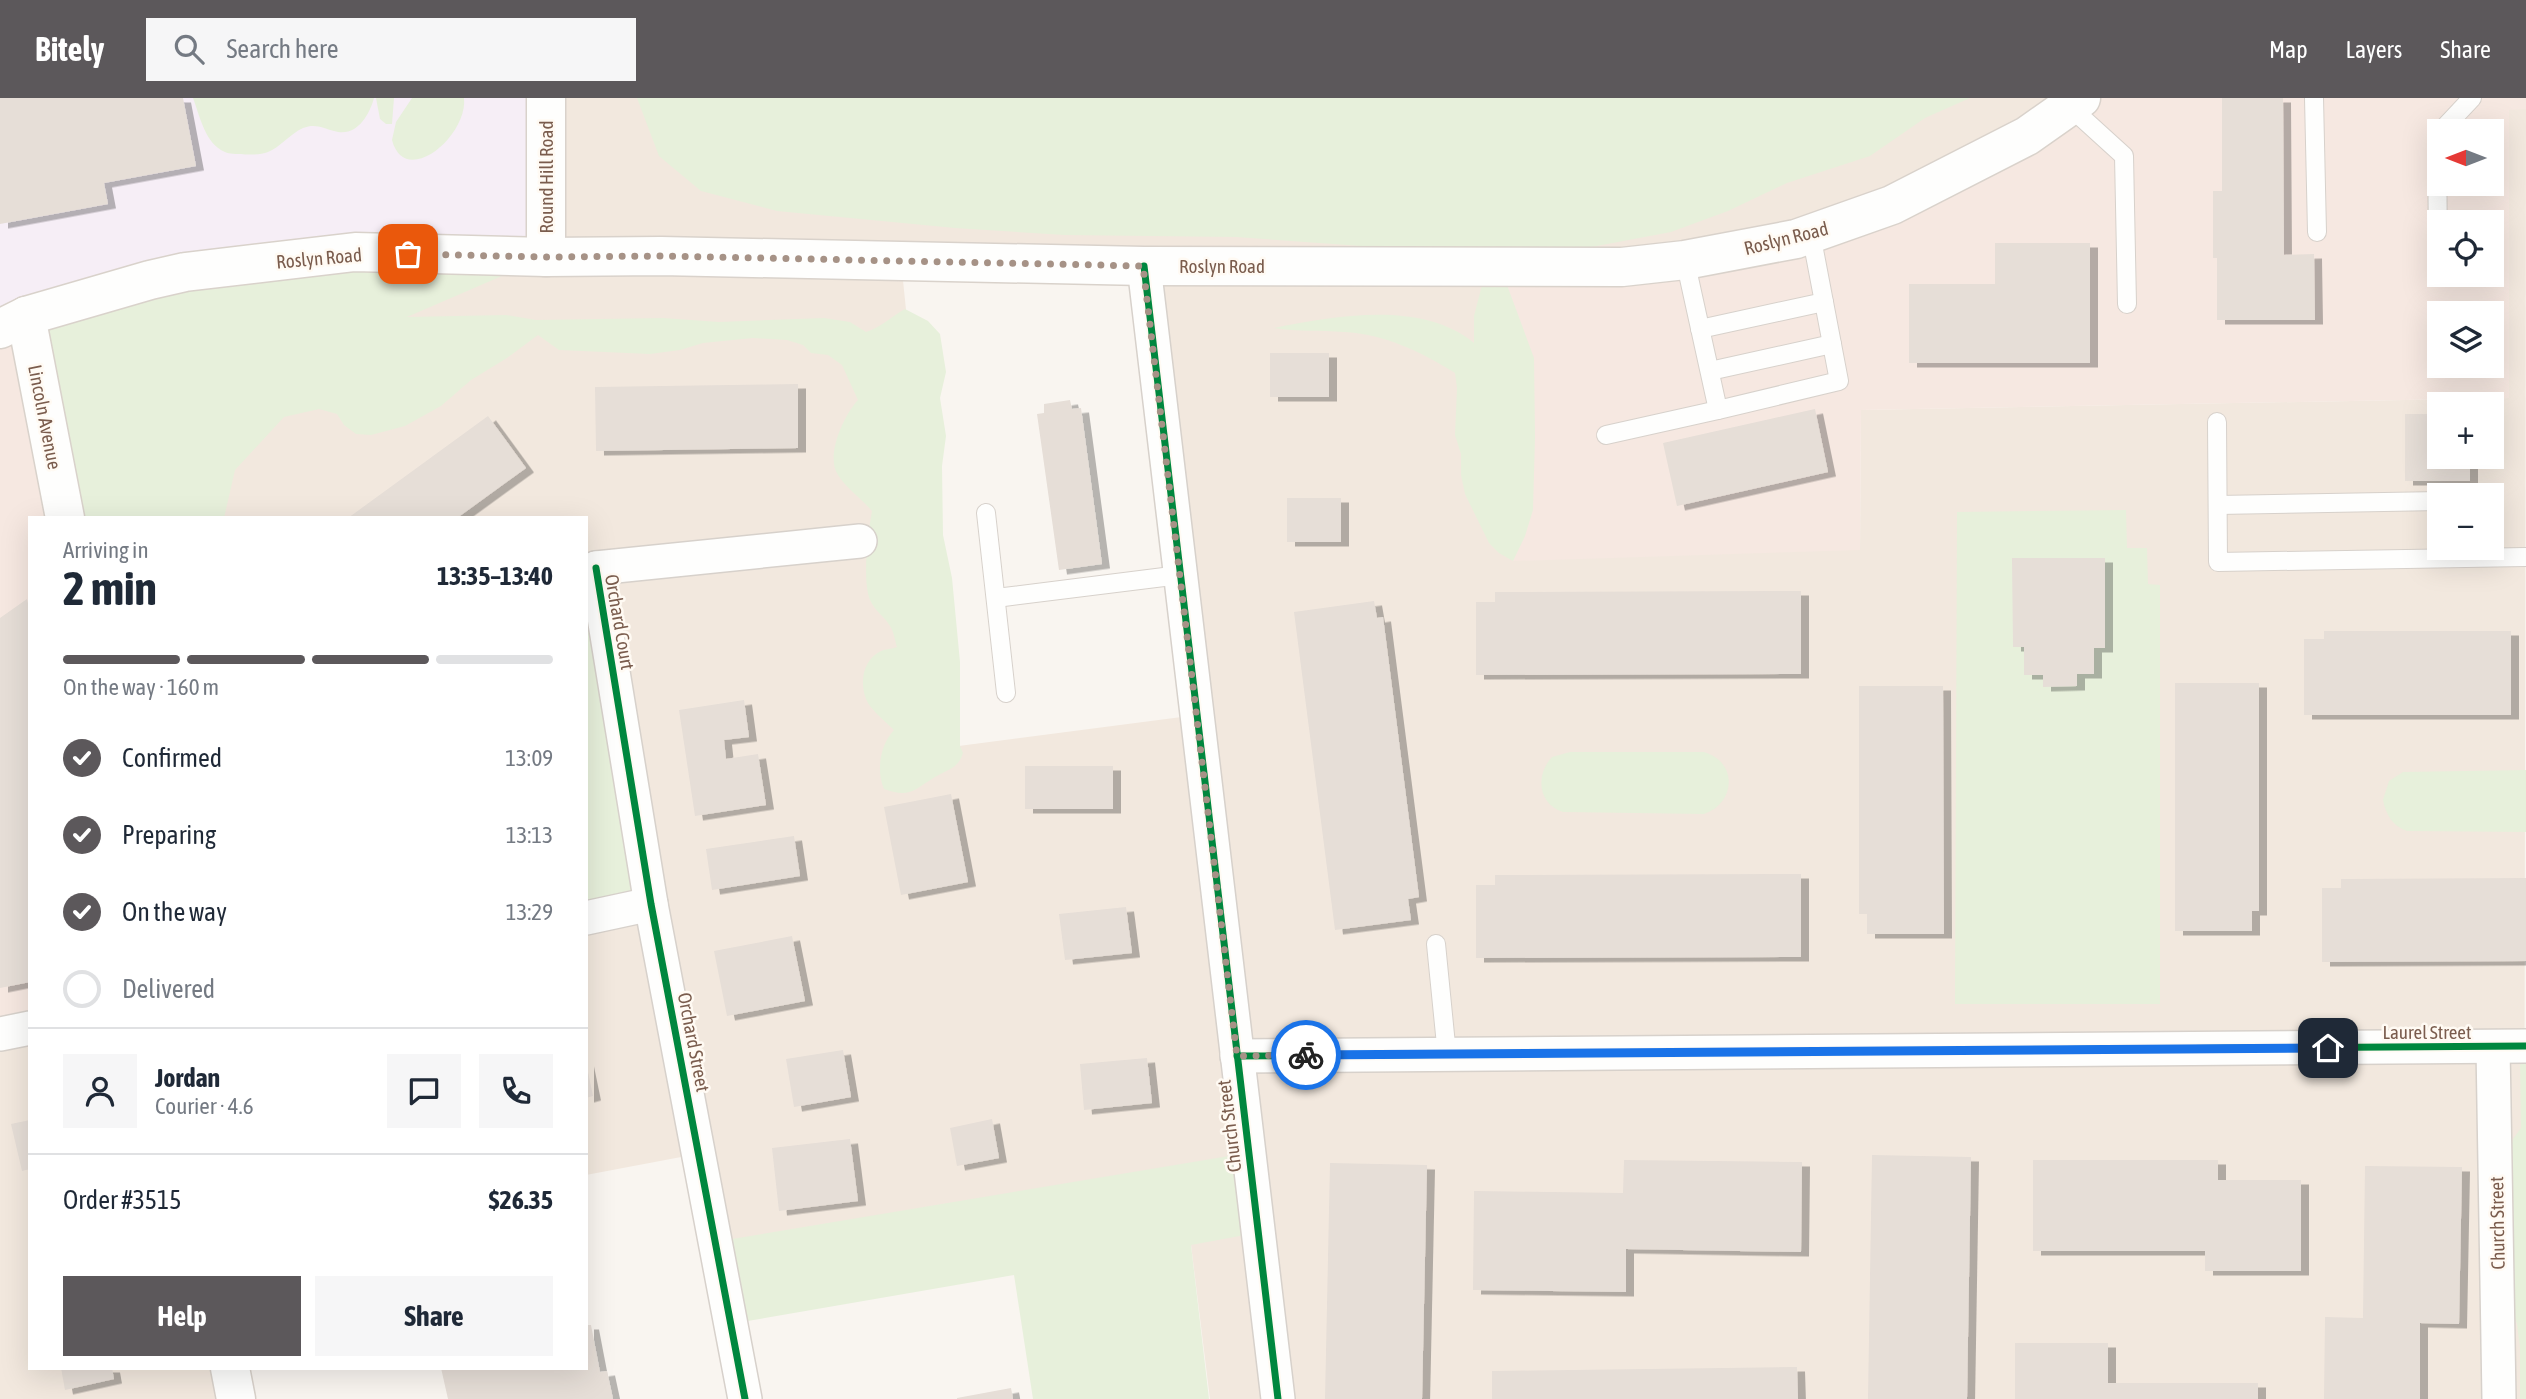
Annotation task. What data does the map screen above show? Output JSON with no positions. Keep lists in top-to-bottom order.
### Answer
{
  "streets": {
    "main road": ["Round Hill Road", "Roslyn Road", "Lincoln Avenue"],
    "street": [
      "Orchard Court",
      "Laurel Street",
      "Orchard Street",
      "Church Street"
    ]
  },
  "crossings": [
    ["Round Hill Road", "Roslyn Road"],
    ["Roslyn Road", "Lincoln Avenue"],
    ["Roslyn Road", "Church Street"],
    ["Orchard Court", "Orchard Street"],
    ["Laurel Street", "Church Street"]
  ],
  "north": "left",
  "page": {
    "header": "Bitely",
    "search": "Search here",
    "nav": ["Map", "Layers", "Share"],
    "map_buttons": ["+", "−"],
    "heading": ["2 min", "Arriving in", "13:35–13:40"],
    "panel": [
      "Jordan",
      "Courier · 4.6",
      "Order #3515",
      "$26.35"
    ],
    "bar": "On the way · 160 m",
    "list": [
      ["Confirmed", "13:09"],
      ["Preparing", "13:13"],
      ["On the way", "13:29"],
      "Delivered"
    ],
    "buttons": ["Help", "Share"]
  }
}
